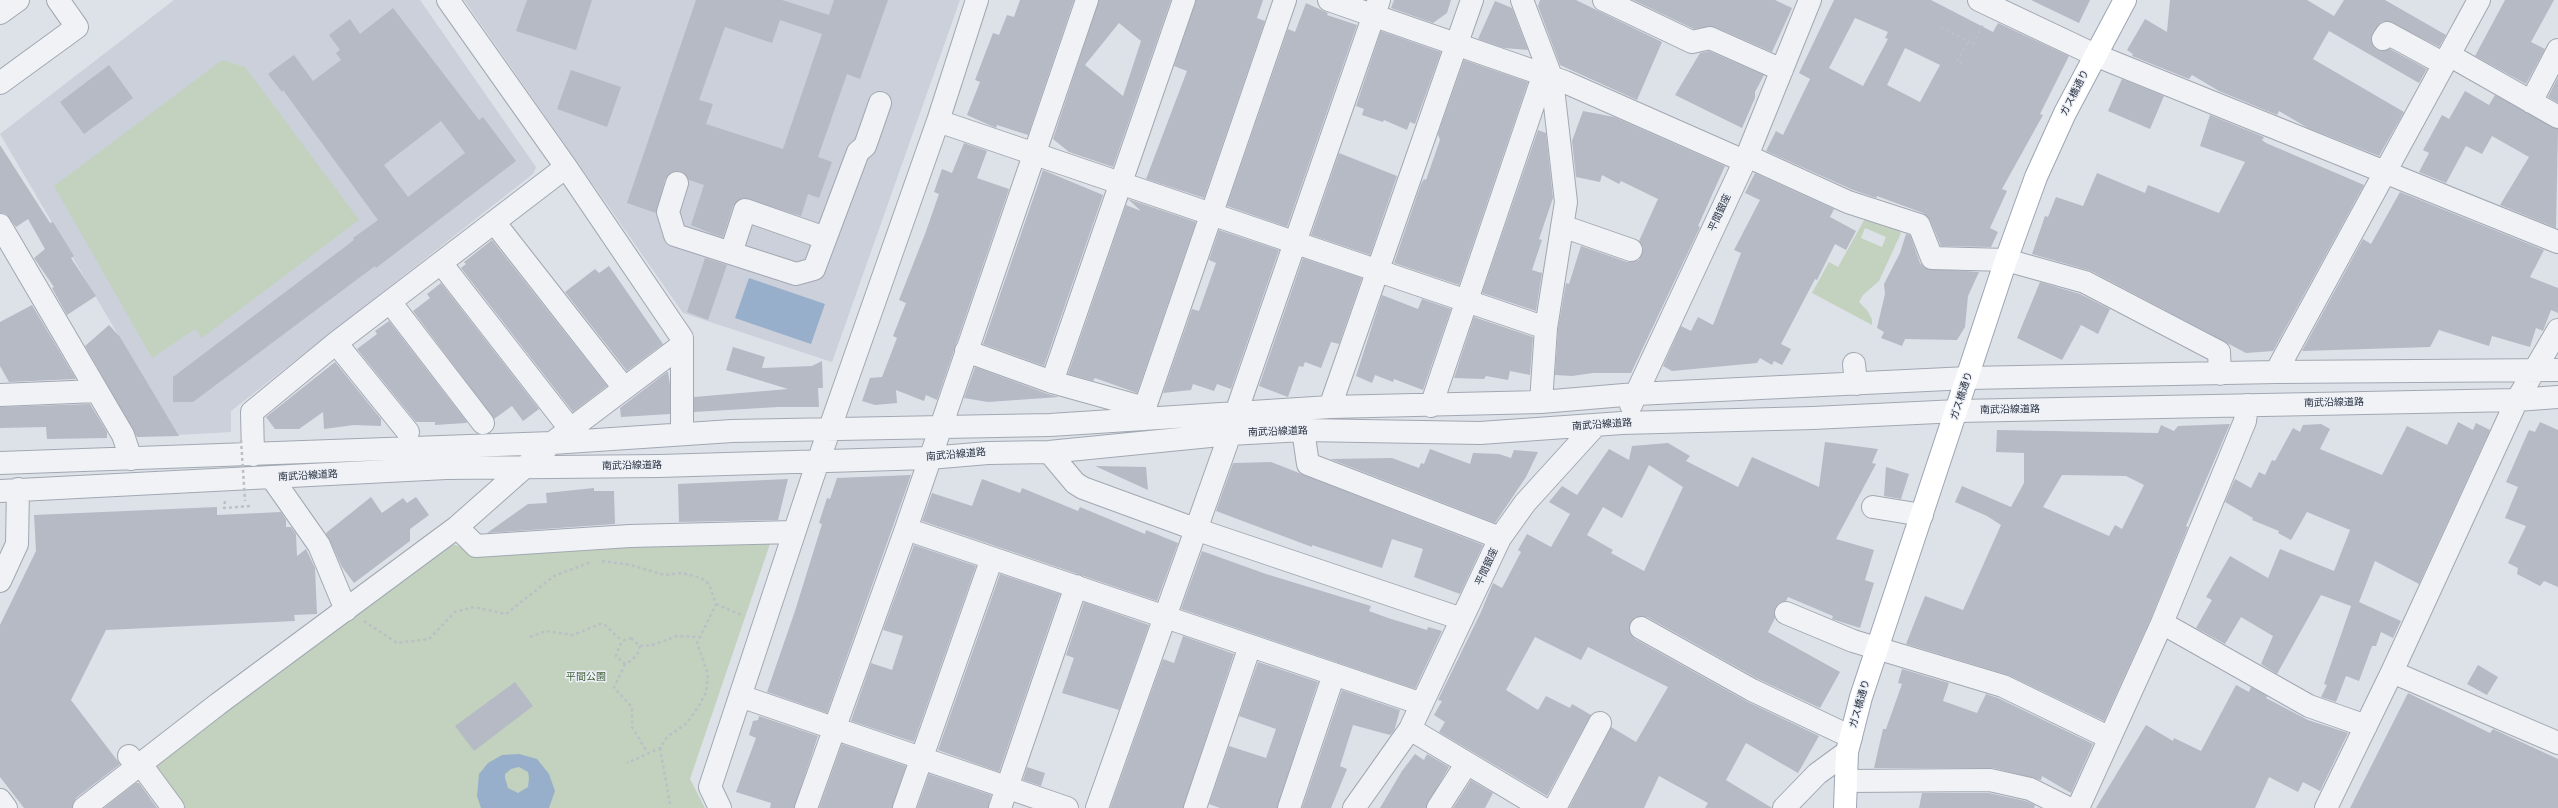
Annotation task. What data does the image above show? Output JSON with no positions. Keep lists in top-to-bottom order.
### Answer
{
  "streets": {
    "main road": ["ガス橋通り"],
    "street": ["平間銀座", "南武沿線道路"]
  },
  "crossings": [
    ["ガス橋通り", "南武沿線道路"],
    ["平間銀座", "南武沿線道路"]
  ],
  "parks": ["平間公園"]
}
